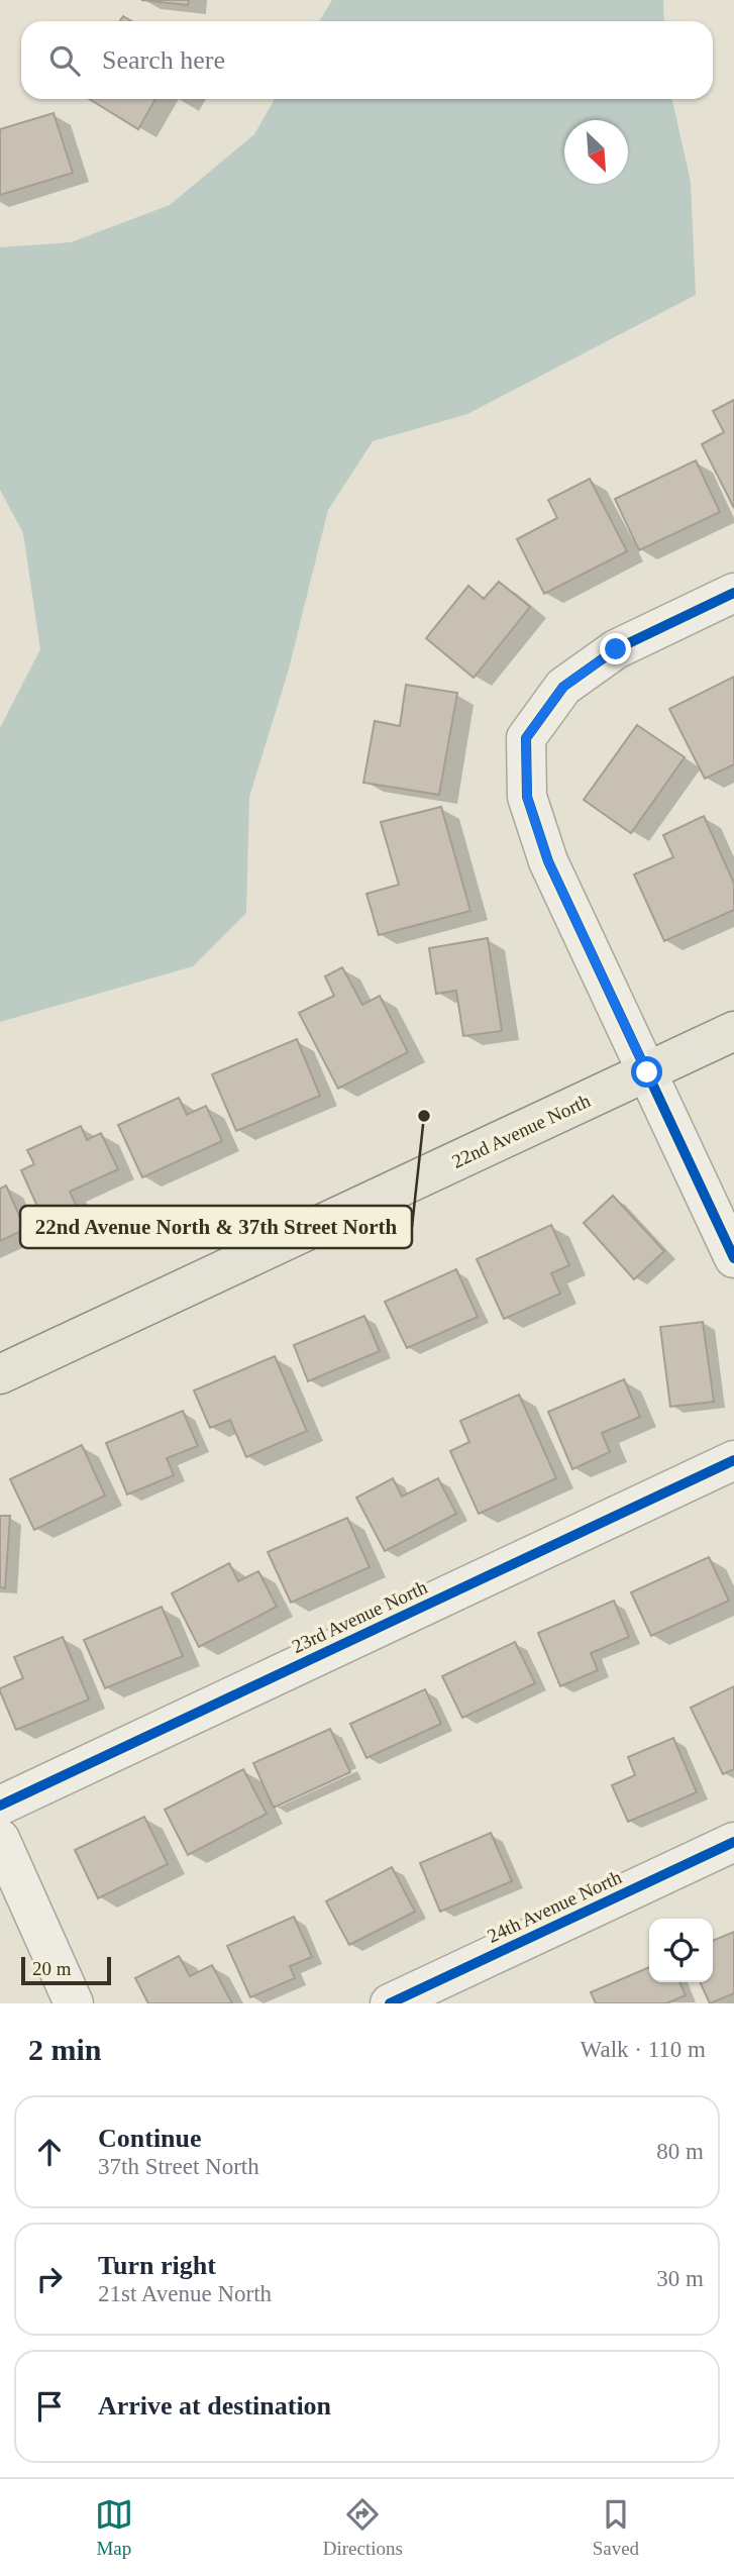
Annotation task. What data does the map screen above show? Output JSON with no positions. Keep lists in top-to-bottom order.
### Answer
{
  "streets": {
    "main road": ["22nd Avenue North"],
    "street": ["23rd Avenue North", "24th Avenue North"]
  },
  "places": ["22nd Avenue North & 37th Street North"],
  "scale_bar": "20 m",
  "north": "bottom right",
  "page": {
    "search": "Search here",
    "scale": "20 m",
    "heading": ["2 min", "Walk · 110 m"],
    "list": [
      ["Continue", "37th Street North", "80 m"],
      ["Turn right", "21st Avenue North", "30 m"],
      "Arrive at destination"
    ],
    "nav": ["Map", "Directions", "Saved"]
  }
}
